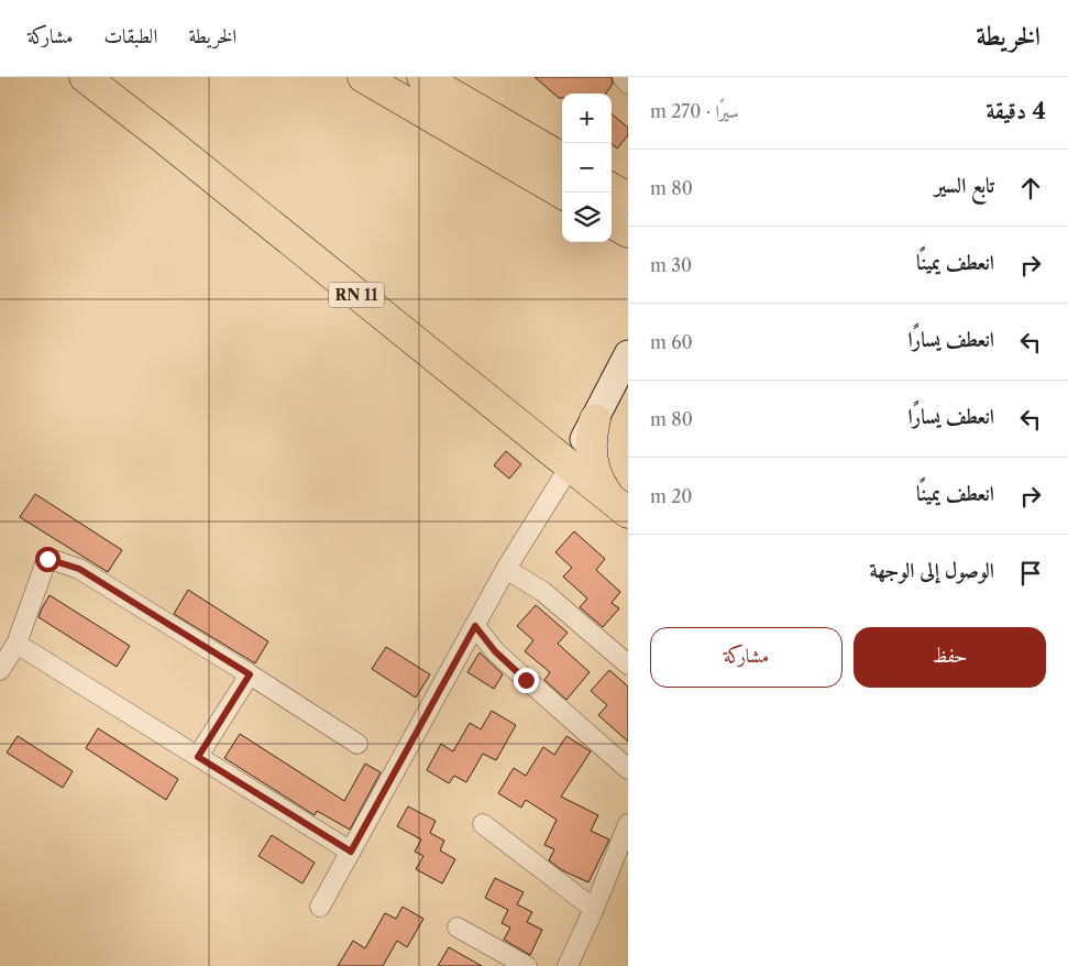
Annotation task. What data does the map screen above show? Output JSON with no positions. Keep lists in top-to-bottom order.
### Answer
{
  "streets": {
    "main road": ["RN 11"]
  },
  "page": {
    "header": "الخريطة",
    "nav": ["الخريطة", "الطبقات", "مشاركة"],
    "heading": ["4 دقيقة", "سيرًا · 270 m"],
    "map_buttons": ["+", "−"],
    "list": [
      ["تابع السير", "80 m"],
      ["انعطف يمينًا", "30 m"],
      ["انعطف يسارًا", "60 m"],
      ["انعطف يسارًا", "80 m"],
      ["انعطف يمينًا", "20 m"],
      "الوصول إلى الوجهة"
    ],
    "buttons": ["حفظ", "مشاركة"]
  }
}
